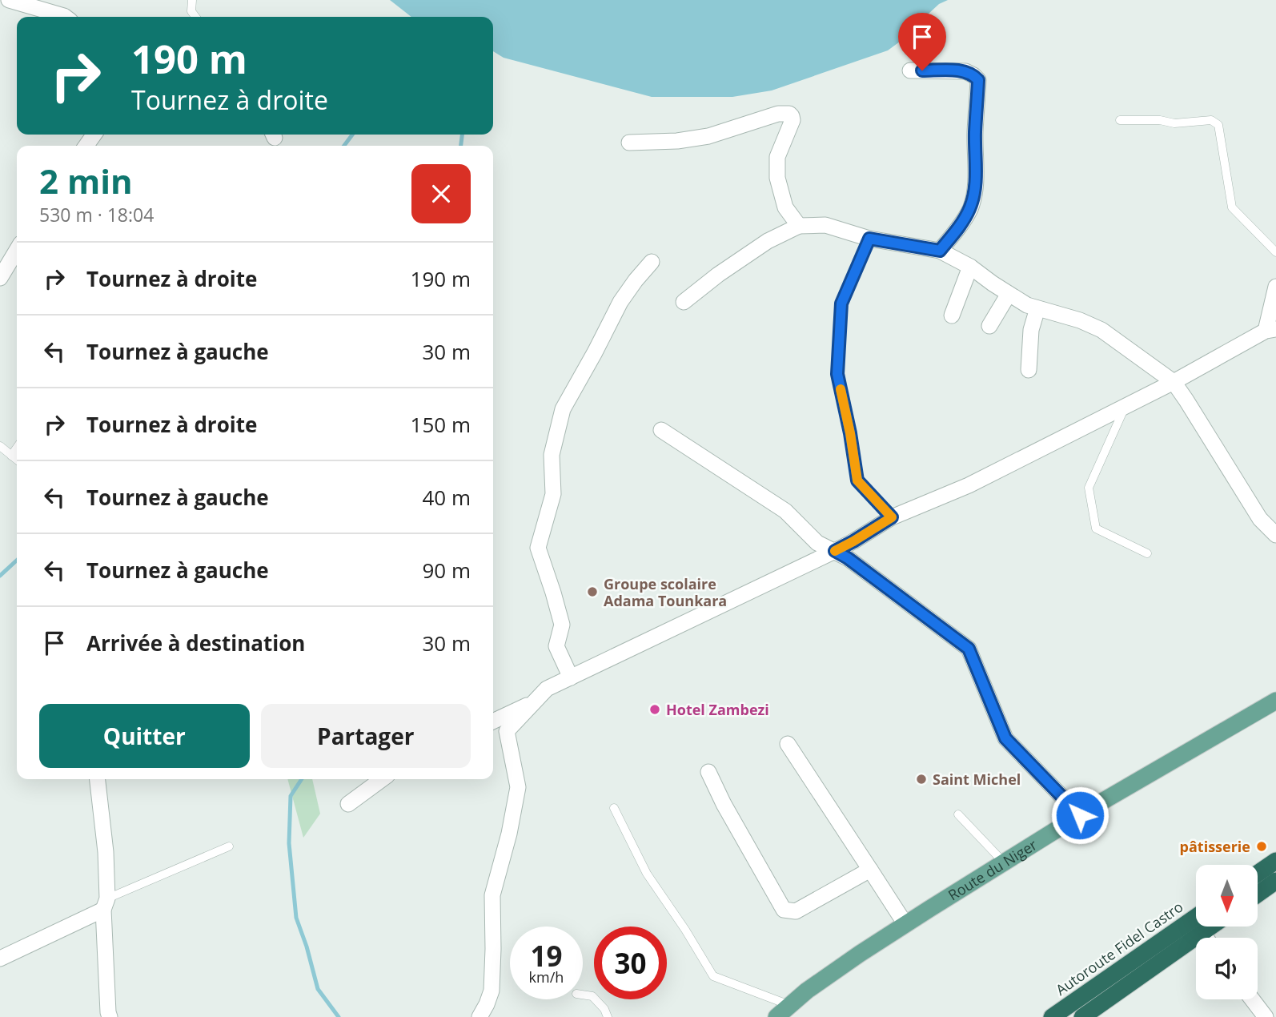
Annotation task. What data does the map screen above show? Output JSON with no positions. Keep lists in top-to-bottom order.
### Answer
{
  "streets": {
    "highway": ["Autoroute Fidel Castro"],
    "main road": ["Route du Niger"]
  },
  "places": [
    "Groupe scolaire Adama Tounkara",
    "Hotel Zambezi",
    "Saint Michel",
    "pâtisserie"
  ],
  "north": "bottom",
  "page": {
    "turn": ["190 m", "Tournez à droite"],
    "heading": ["2 min", "530 m · 18:04"],
    "list": [
      {
        "name": "Tournez à droite",
        "value": "190 m"
      },
      {
        "name": "Tournez à gauche",
        "value": "30 m"
      },
      {
        "name": "Tournez à droite",
        "value": "150 m"
      },
      {
        "name": "Tournez à gauche",
        "value": "40 m"
      },
      {
        "name": "Tournez à gauche",
        "value": "90 m"
      },
      {
        "name": "Arrivée à destination",
        "value": "30 m"
      }
    ],
    "buttons": ["Quitter", "Partager"],
    "speed": "19 km/h",
    "limit": "30"
  }
}
